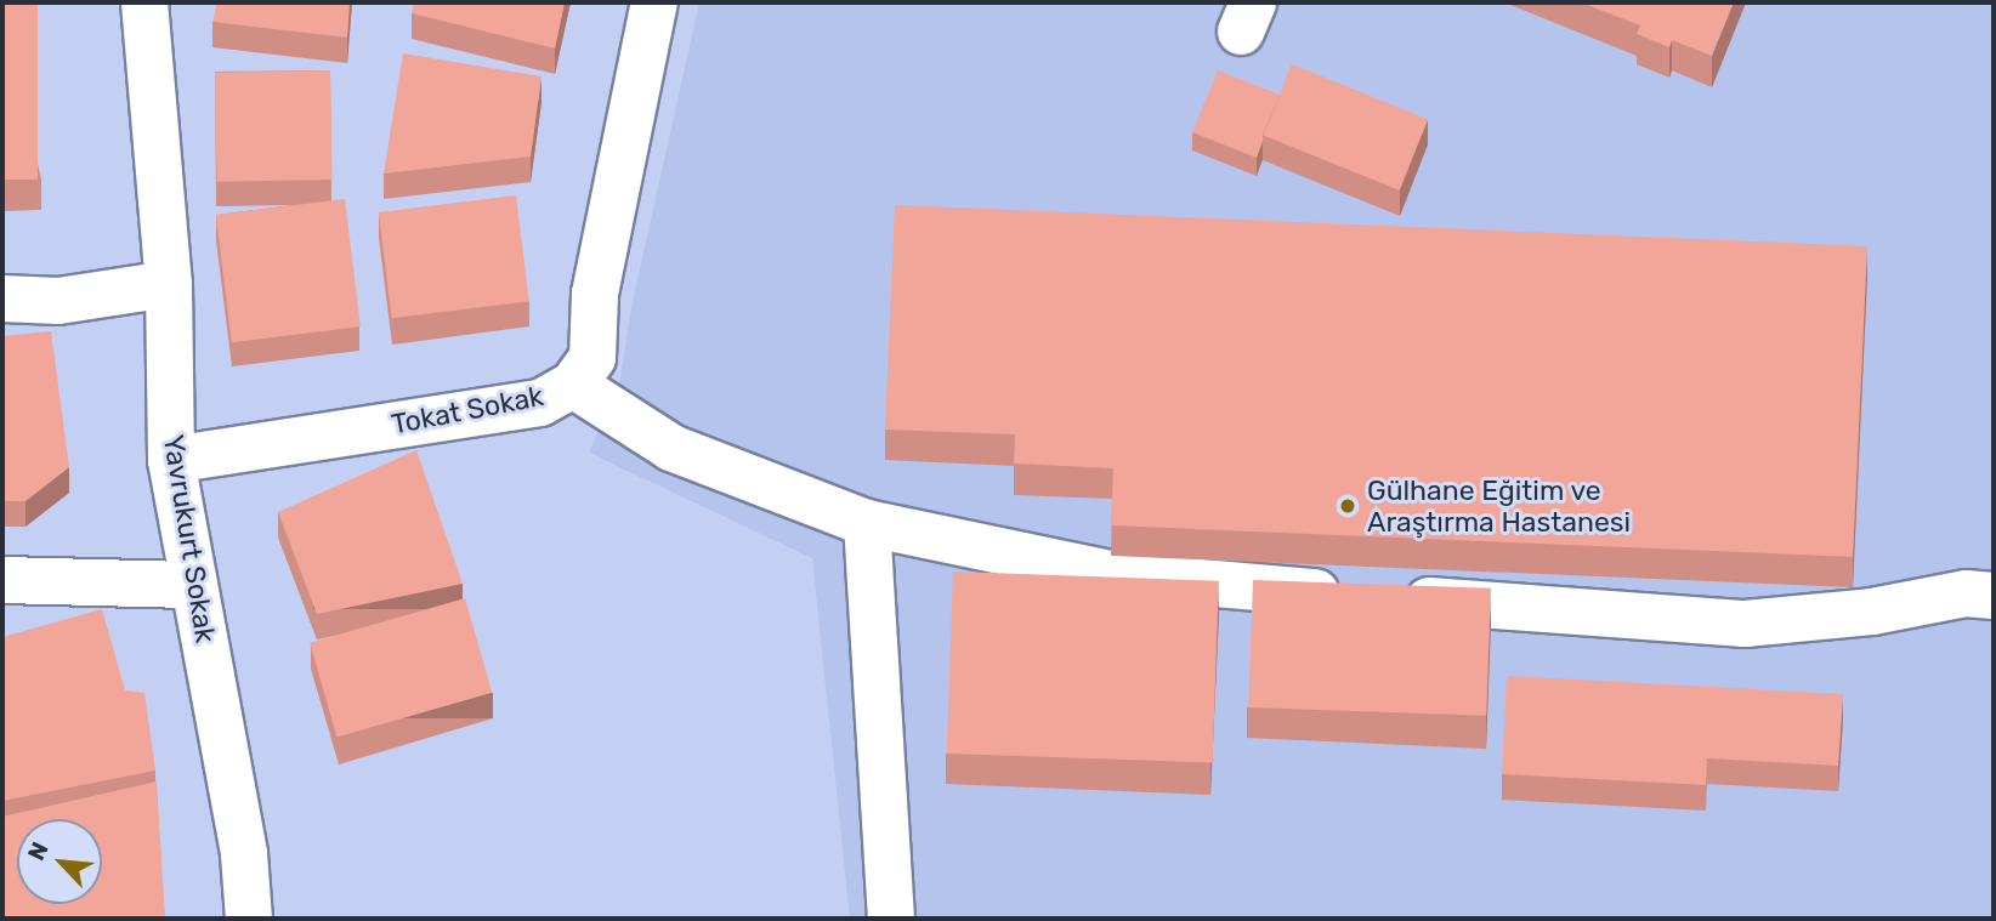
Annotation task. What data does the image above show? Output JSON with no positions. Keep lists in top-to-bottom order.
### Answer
{
  "streets": {
    "street": ["Tokat Sokak", "Yavrukurt Sokak"]
  },
  "crossings": [
    ["Tokat Sokak", "Yavrukurt Sokak"]
  ],
  "places": ["Gülhane Eğitim ve Araştırma Hastanesi"],
  "north": "top left"
}
